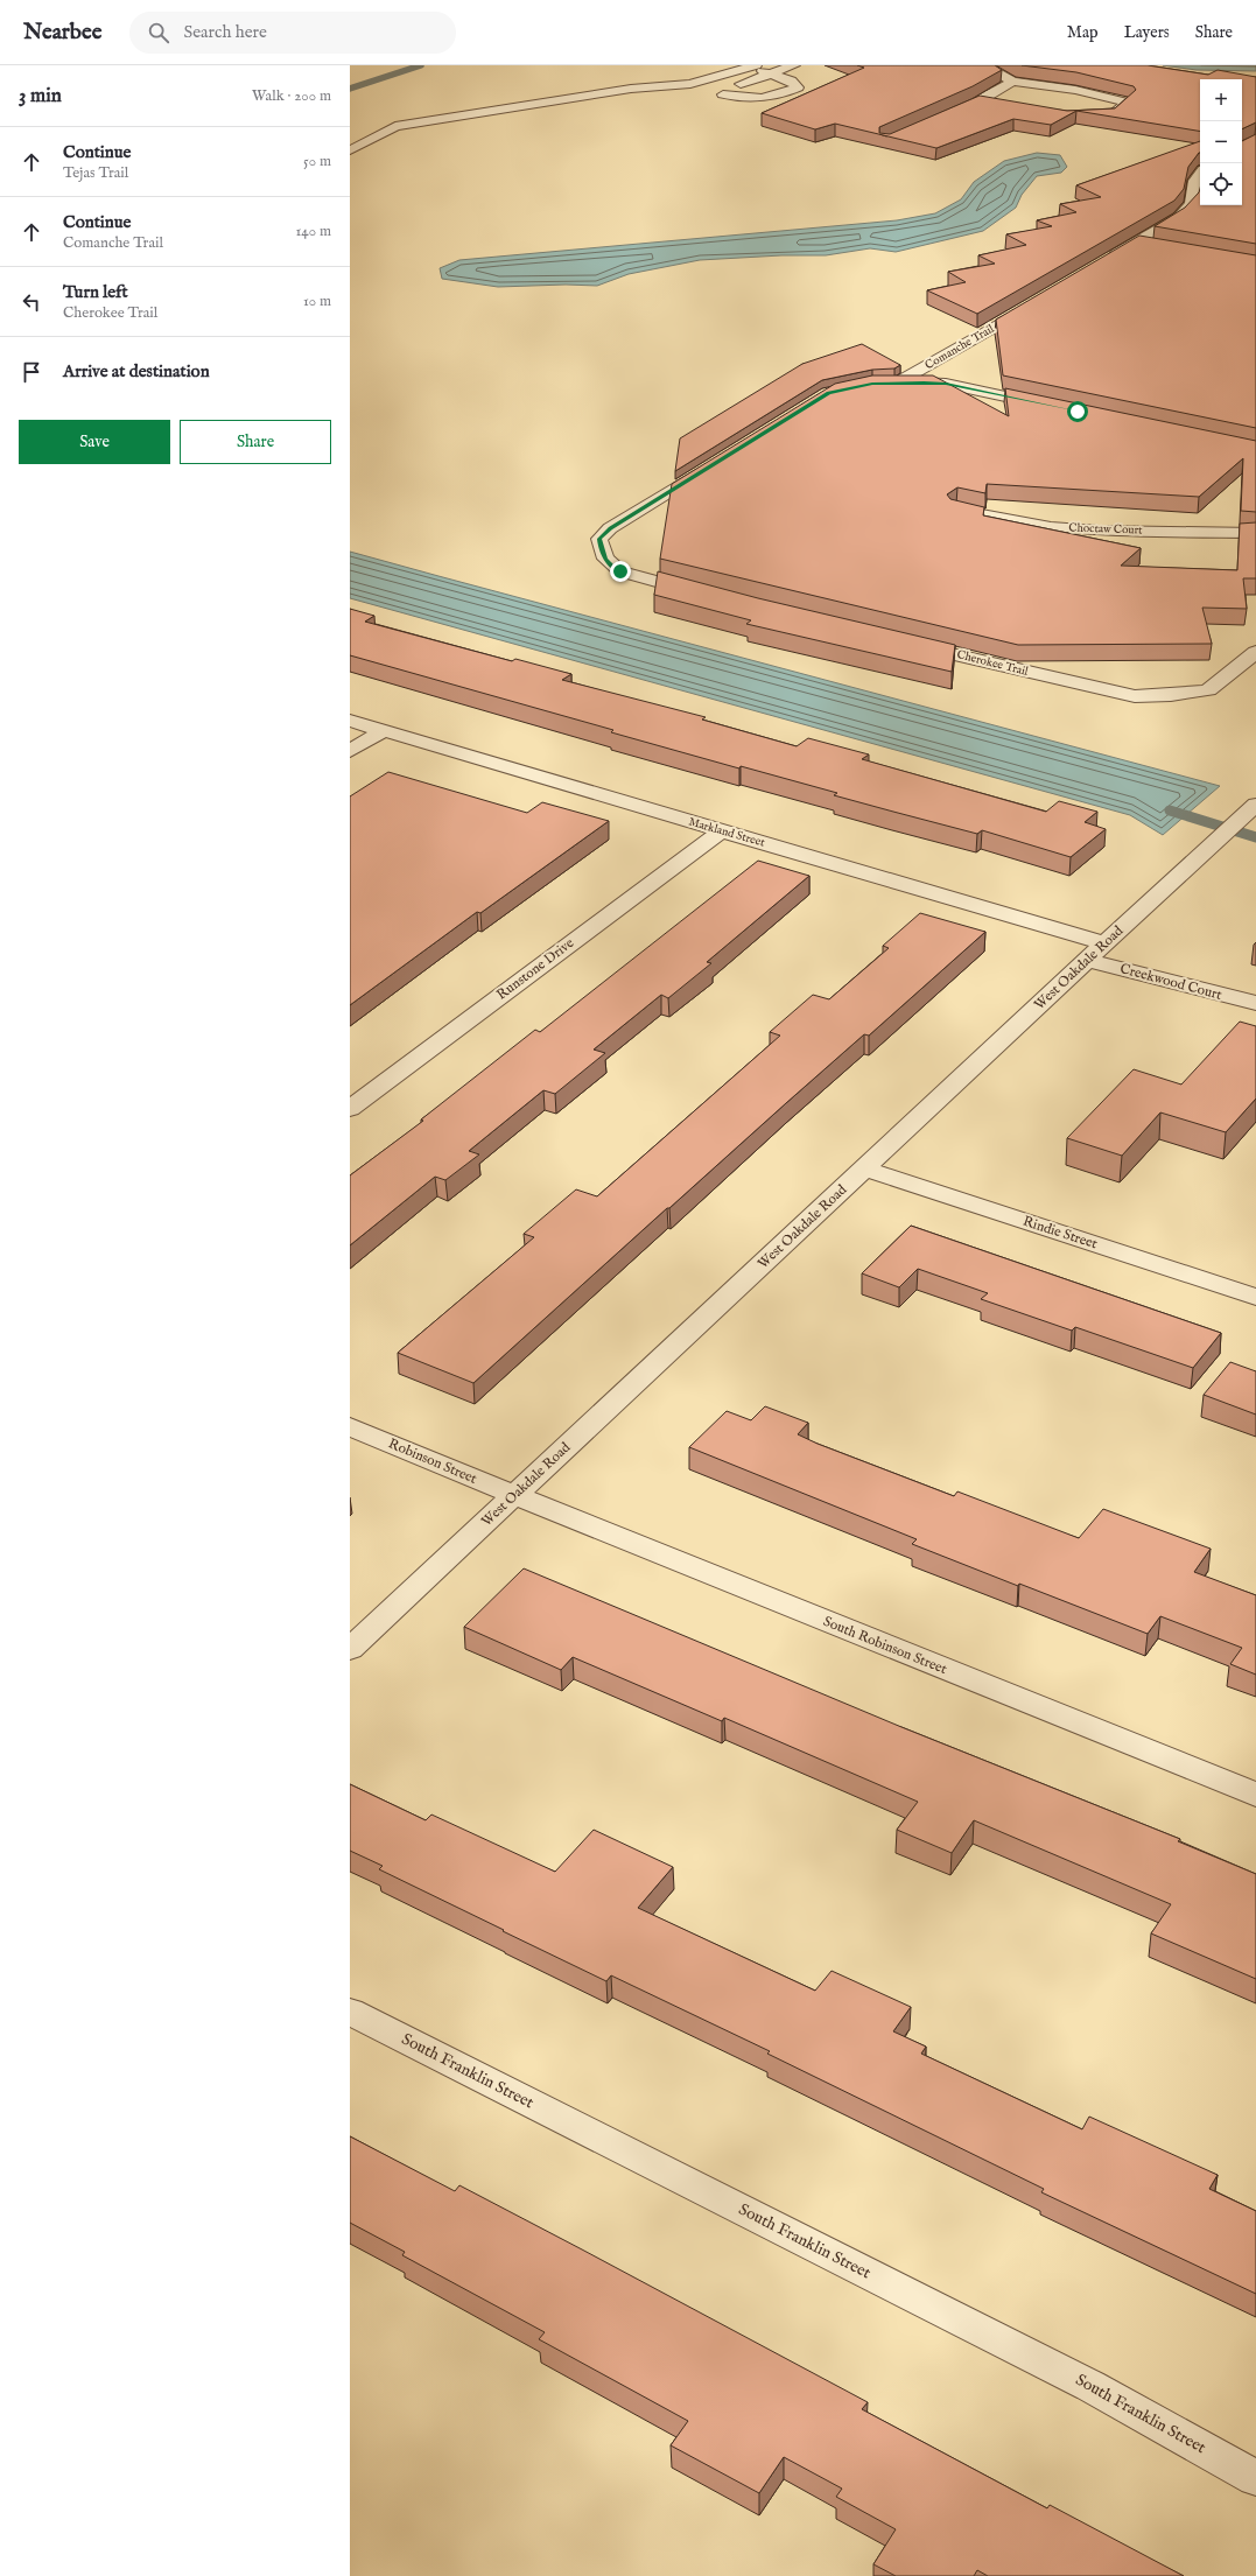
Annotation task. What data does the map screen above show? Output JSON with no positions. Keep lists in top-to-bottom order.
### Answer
{
  "streets": {
    "street": [
      "Comanche Trail",
      "Choctaw Court",
      "Cherokee Trail",
      "Markland Street",
      "West Oakdale Road",
      "Runstone Drive",
      "Creekwood Court",
      "Rindie Street",
      "Robinson Street",
      "South Robinson Street",
      "South Franklin Street"
    ]
  },
  "crossings": [
    ["Markland Street", "West Oakdale Road"],
    ["Markland Street", "Runstone Drive"],
    ["Markland Street", "Creekwood Court"],
    ["West Oakdale Road", "Creekwood Court"],
    ["West Oakdale Road", "Rindie Street"],
    ["West Oakdale Road", "Robinson Street"],
    ["West Oakdale Road", "South Robinson Street"],
    ["Robinson Street", "South Robinson Street"]
  ],
  "page": {
    "header": "Nearbee",
    "search": "Search here",
    "nav": ["Map", "Layers", "Share"],
    "heading": ["3 min", "Walk · 200 m"],
    "map_buttons": ["+", "−"],
    "list": [
      ["Continue", "Tejas Trail", "50 m"],
      ["Continue", "Comanche Trail", "140 m"],
      ["Turn left", "Cherokee Trail", "10 m"],
      "Arrive at destination"
    ],
    "buttons": ["Save", "Share"]
  }
}
